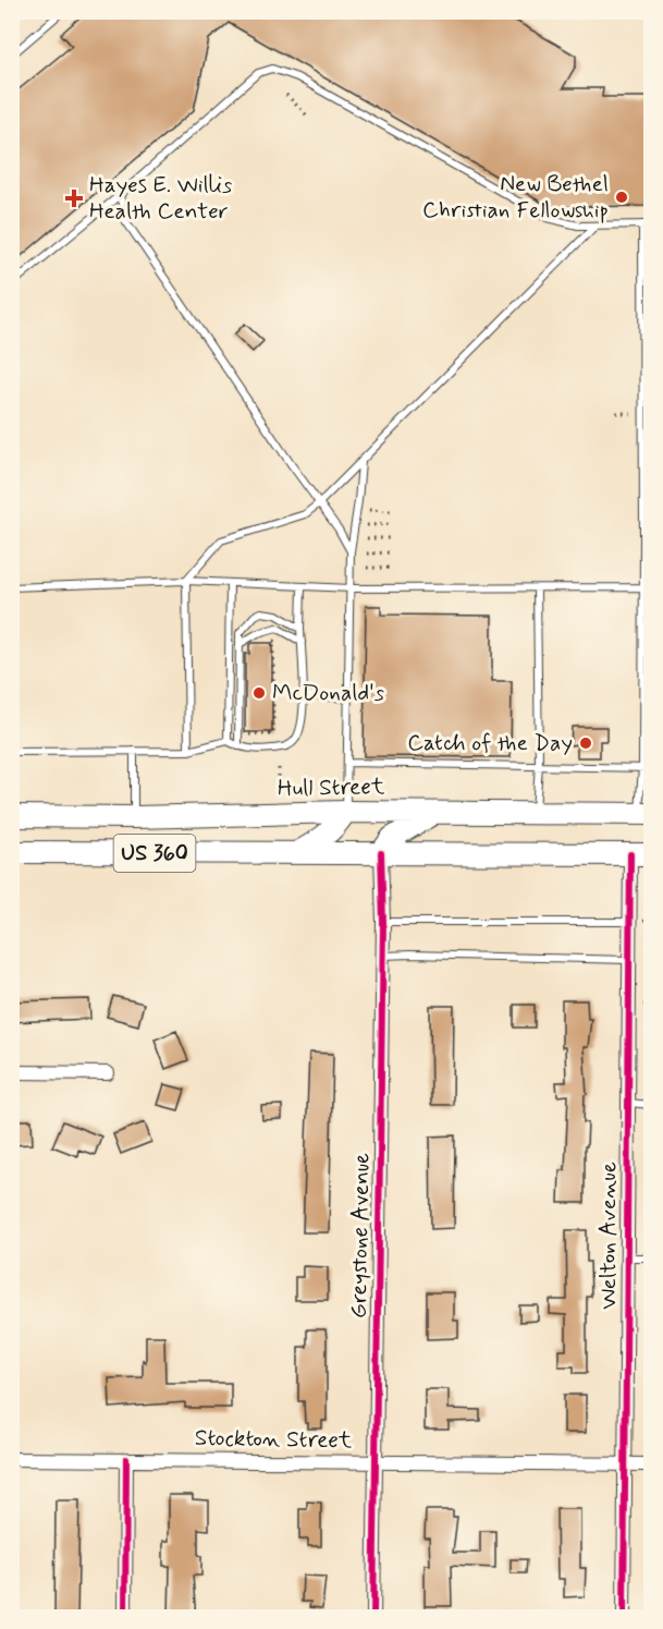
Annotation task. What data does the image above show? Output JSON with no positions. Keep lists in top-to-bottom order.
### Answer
{
  "streets": {
    "main road": ["Hull Street", "US 360"],
    "street": ["Greystone Avenue", "Welton Avenue", "Stockton Street"]
  },
  "crossings": [
    ["US 360", "Greystone Avenue"],
    ["US 360", "Welton Avenue"],
    ["Greystone Avenue", "Stockton Street"],
    ["Welton Avenue", "Stockton Street"]
  ],
  "places": {
    "other": ["New Bethel Christian Fellowship", "McDonald's", "Catch of the Day"],
    "health": ["Hayes E. Willis Health Center"]
  }
}
